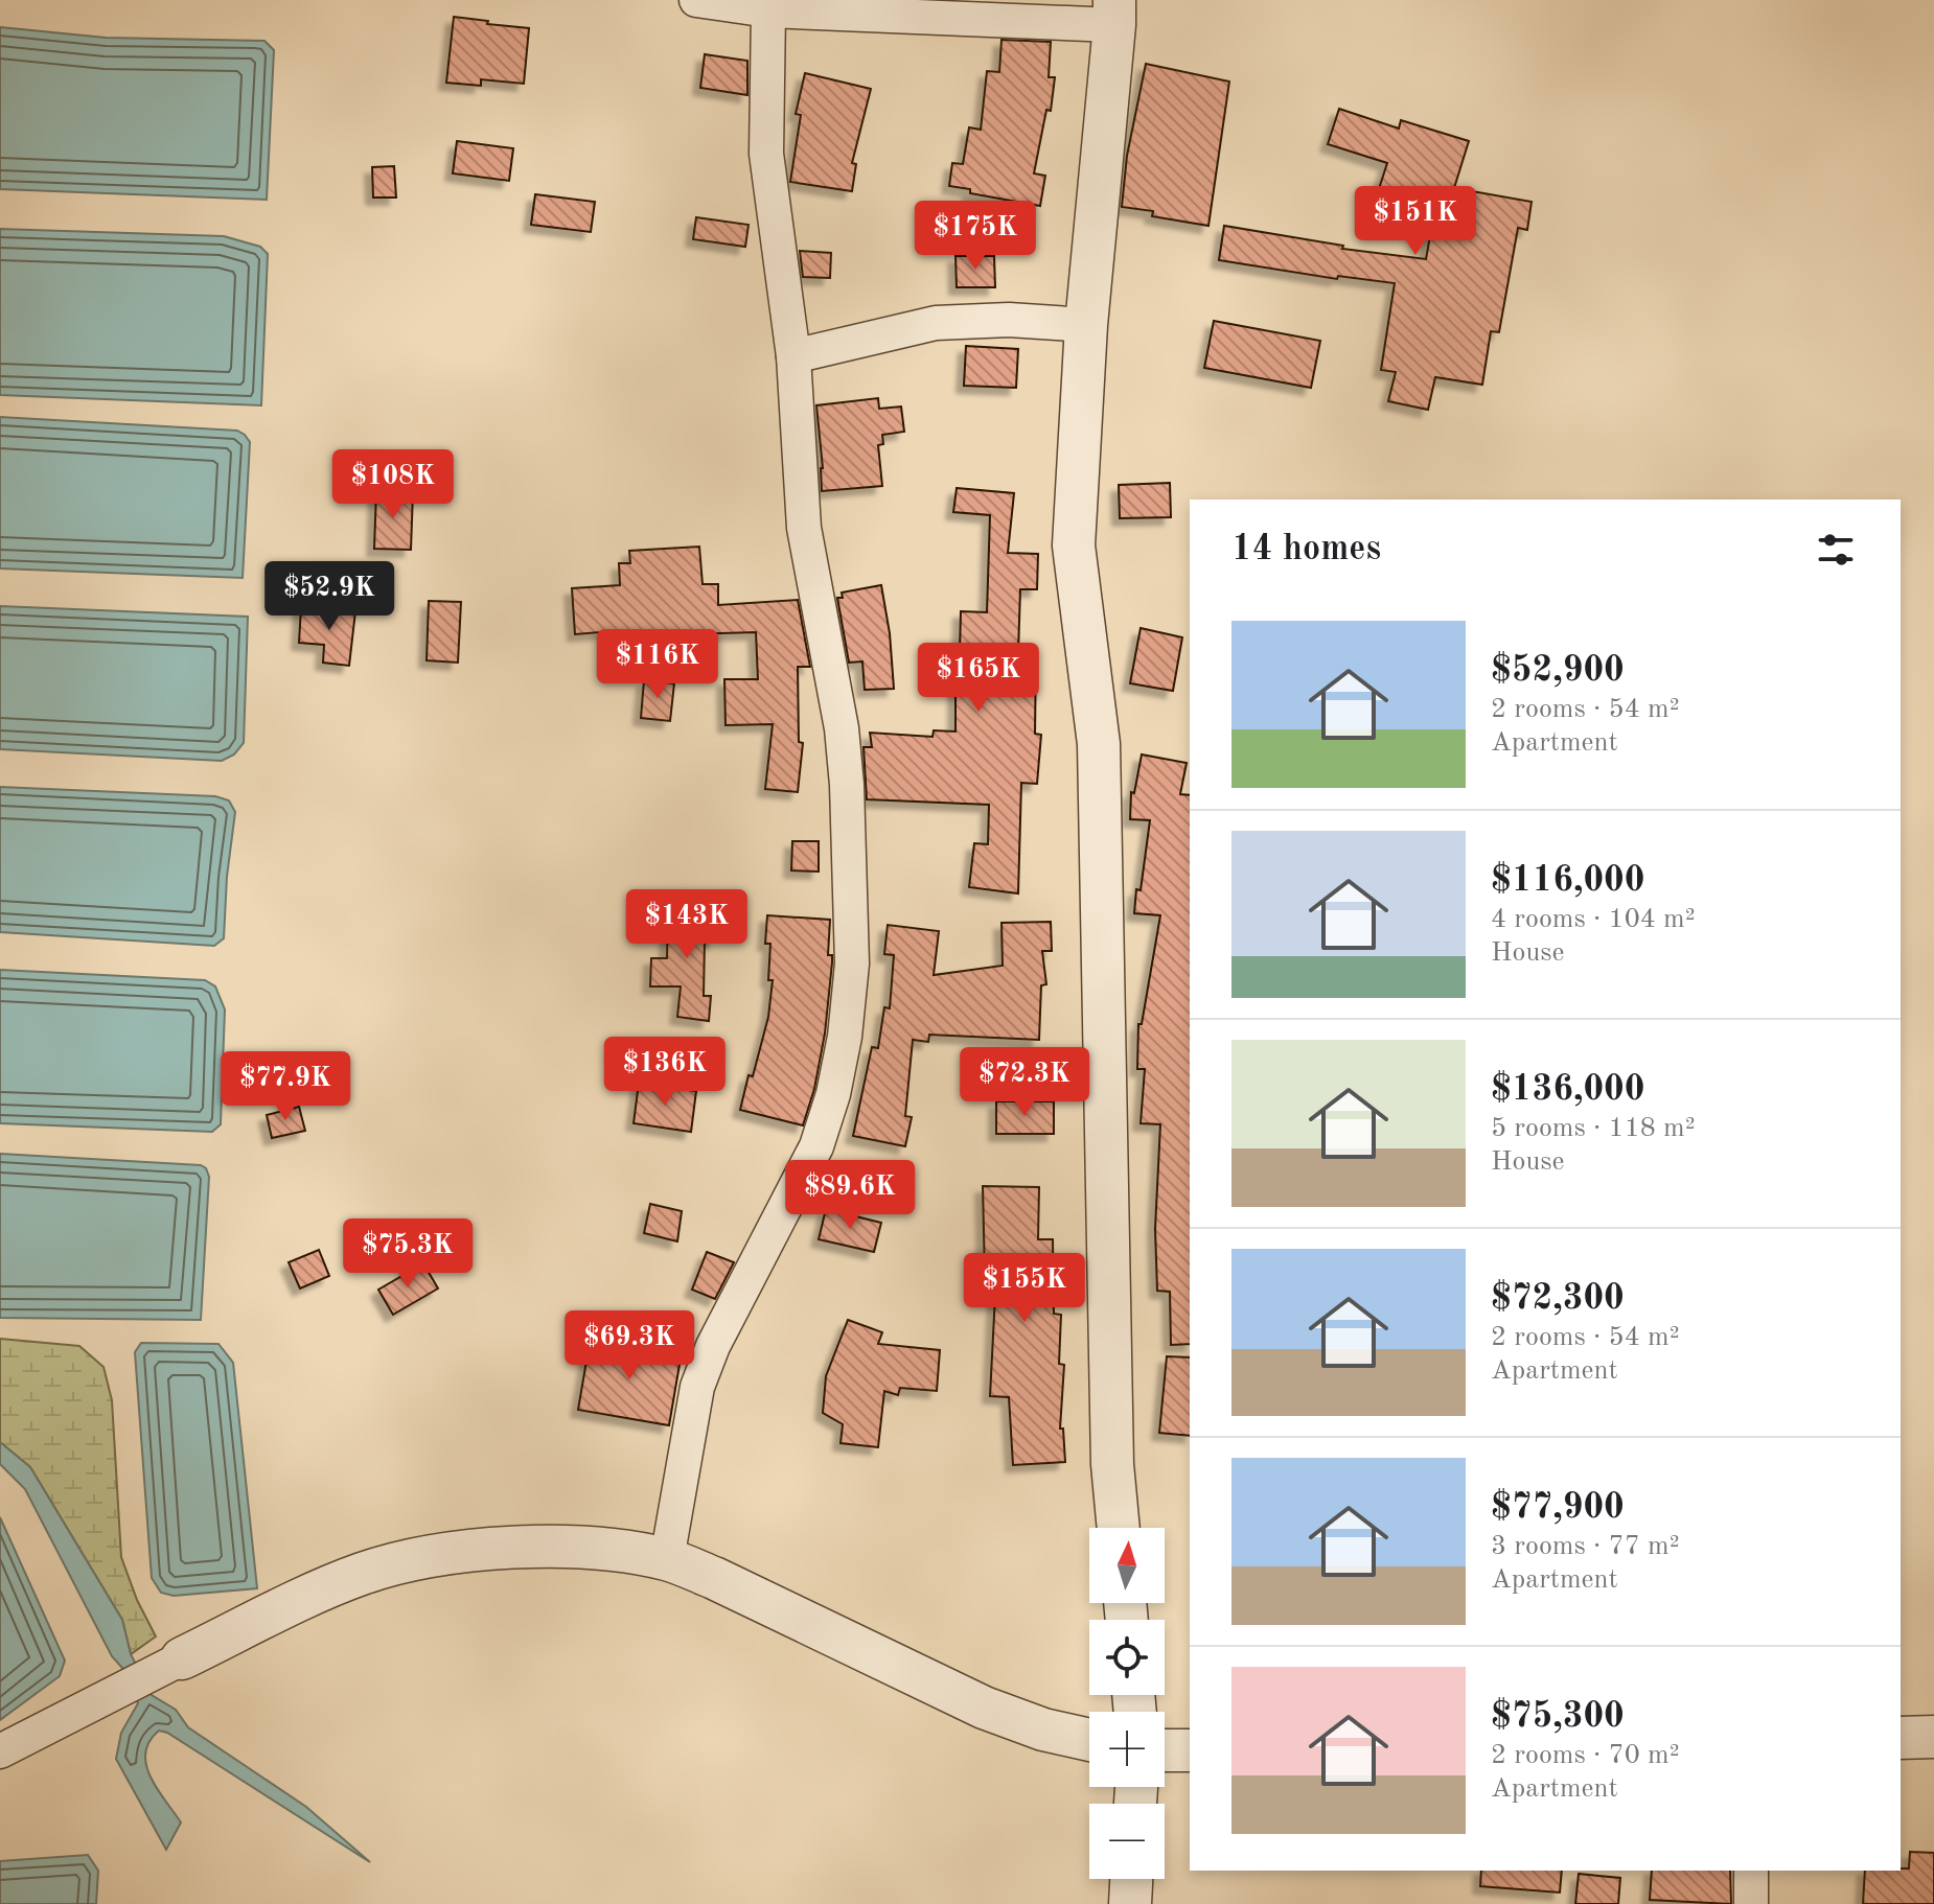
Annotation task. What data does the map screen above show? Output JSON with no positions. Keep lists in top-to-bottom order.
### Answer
{
  "north": "top",
  "page": {
    "price": [
      "$151K",
      "$175K",
      "$108K",
      "$52.9K",
      "$116K",
      "$165K",
      "$143K",
      "$136K",
      "$72.3K",
      "$77.9K",
      "$89.6K",
      "$75.3K",
      "$155K",
      "$69.3K"
    ],
    "heading": "14 homes",
    "list": [
      {
        "name": "$52,900",
        "note": "2 rooms · 54 m² · Apartment"
      },
      {
        "name": "$116,000",
        "note": "4 rooms · 104 m² · House"
      },
      {
        "name": "$136,000",
        "note": "5 rooms · 118 m² · House"
      },
      {
        "name": "$72,300",
        "note": "2 rooms · 54 m² · Apartment"
      },
      {
        "name": "$77,900",
        "note": "3 rooms · 77 m² · Apartment"
      },
      {
        "name": "$75,300",
        "note": "2 rooms · 70 m² · Apartment"
      }
    ],
    "map_buttons": ["+", "−"]
  }
}
